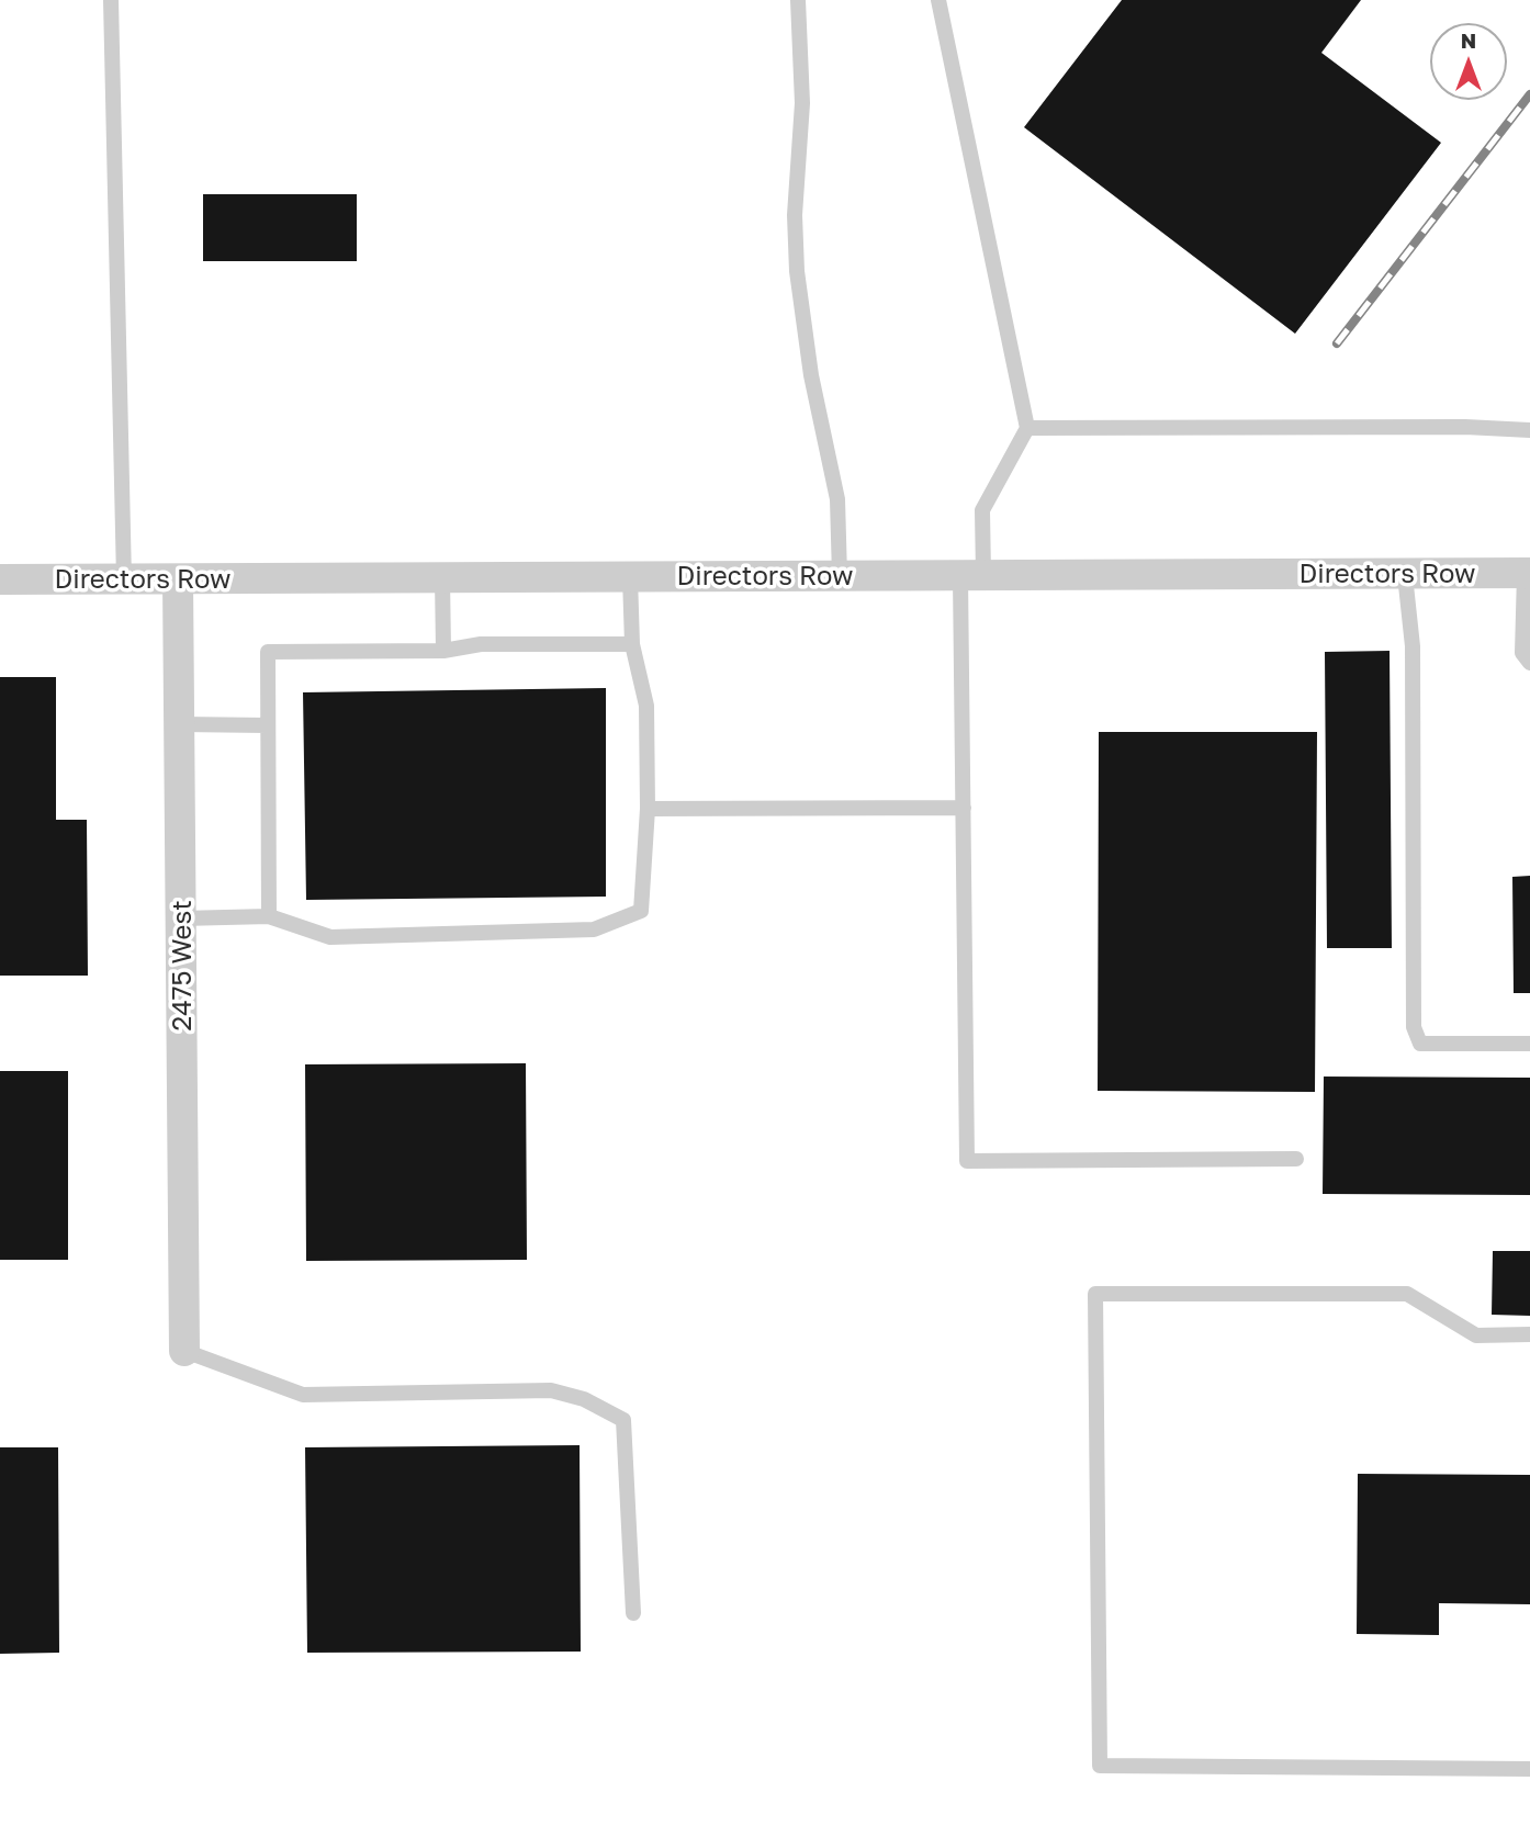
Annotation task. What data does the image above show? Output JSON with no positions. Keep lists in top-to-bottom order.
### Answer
{
  "streets": {
    "street": ["Directors Row", "2475 West"]
  },
  "crossings": [
    ["Directors Row", "2475 West"]
  ],
  "north": "top"
}
